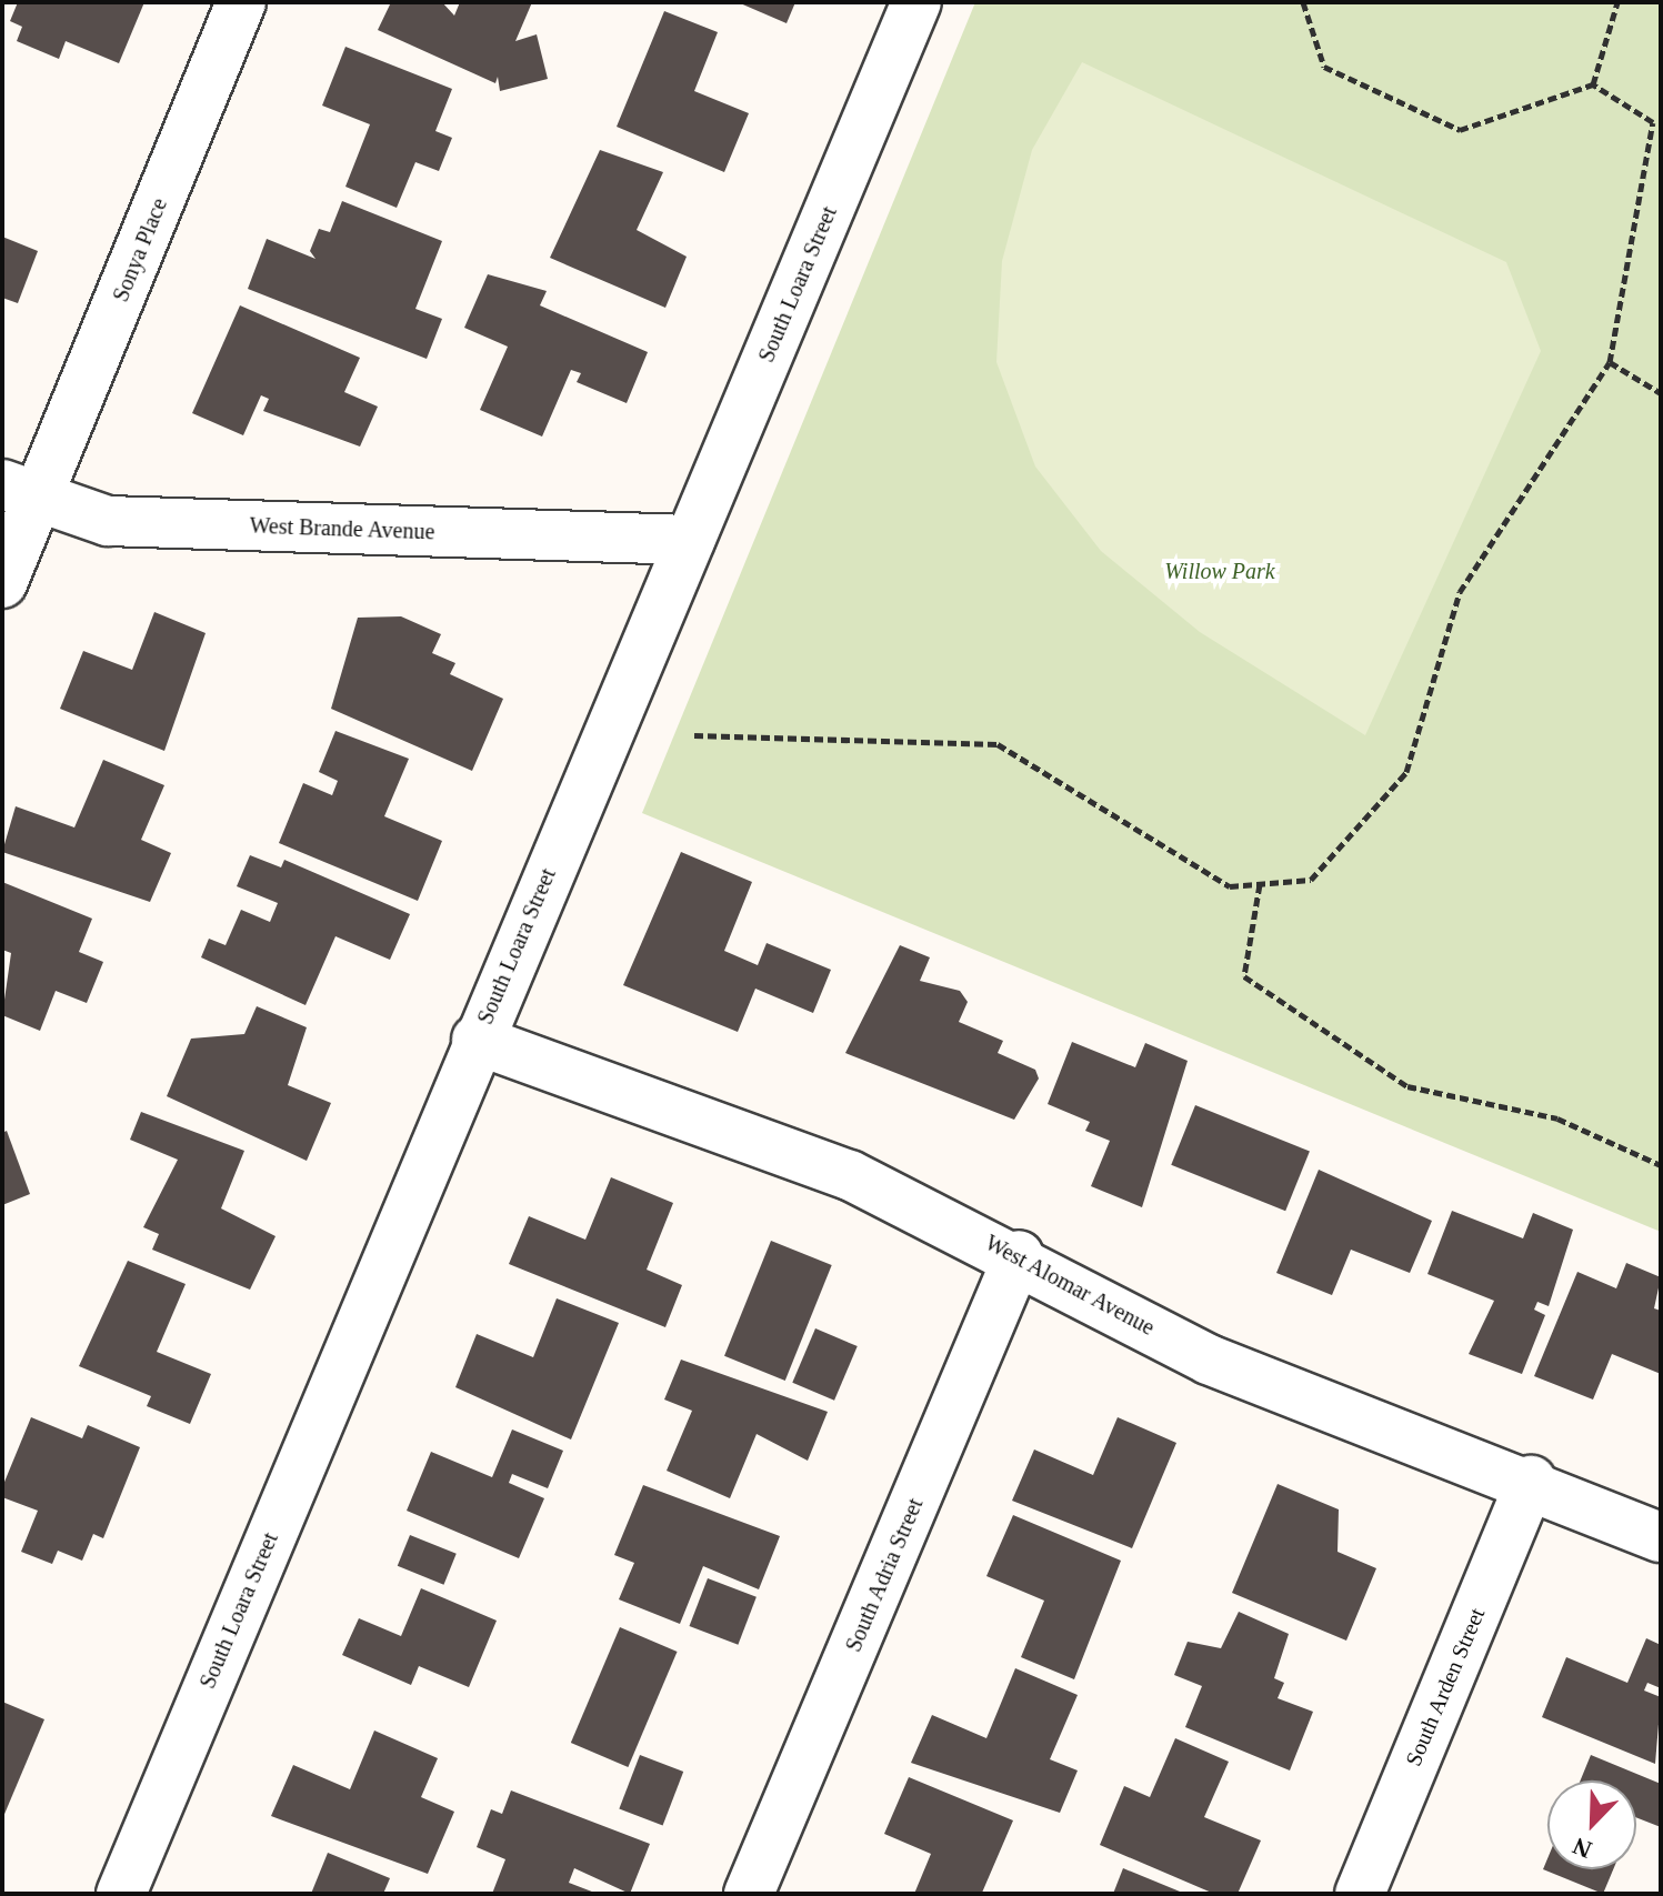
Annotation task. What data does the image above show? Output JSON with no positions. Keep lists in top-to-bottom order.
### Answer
{
  "streets": {
    "street": [
      "Sonya Place",
      "South Loara Street",
      "West Brande Avenue",
      "West Alomar Avenue",
      "South Adria Street",
      "South Arden Street"
    ]
  },
  "crossings": [
    ["Sonya Place", "West Brande Avenue"],
    ["South Loara Street", "West Brande Avenue"],
    ["South Loara Street", "West Alomar Avenue"],
    ["West Alomar Avenue", "South Adria Street"],
    ["West Alomar Avenue", "South Arden Street"]
  ],
  "parks": ["Willow Park"],
  "north": "bottom left"
}
